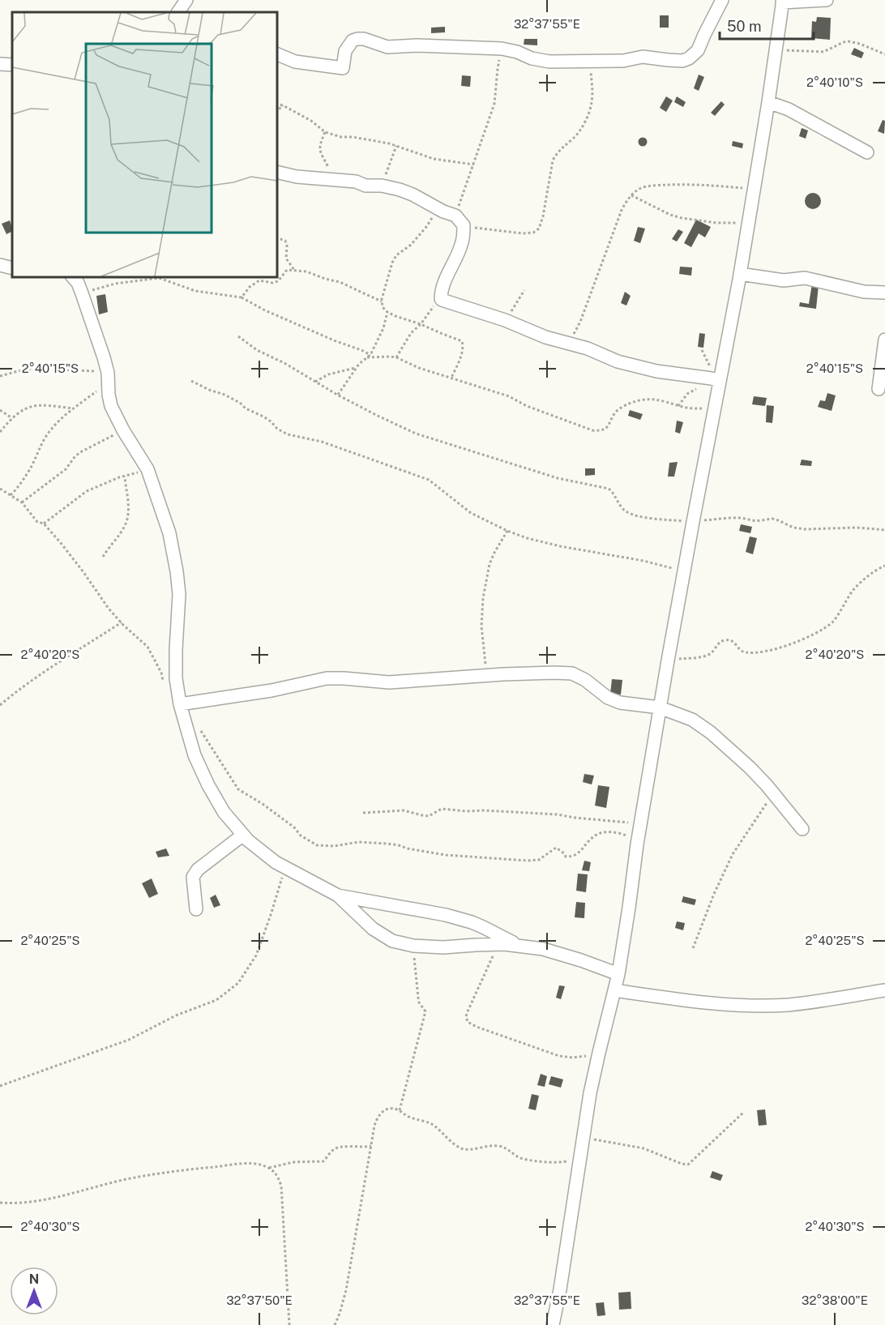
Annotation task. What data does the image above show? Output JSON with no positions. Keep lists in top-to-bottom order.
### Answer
{
  "scale_bar": "50 m",
  "north": "top",
  "coordinates": [
    "32°37'55\"E",
    "2°40'10\"S",
    "2°40'15\"S",
    "2°40'20\"S",
    "2°40'25\"S",
    "2°40'30\"S",
    "32°37'50\"E",
    "32°38'00\"E"
  ]
}
